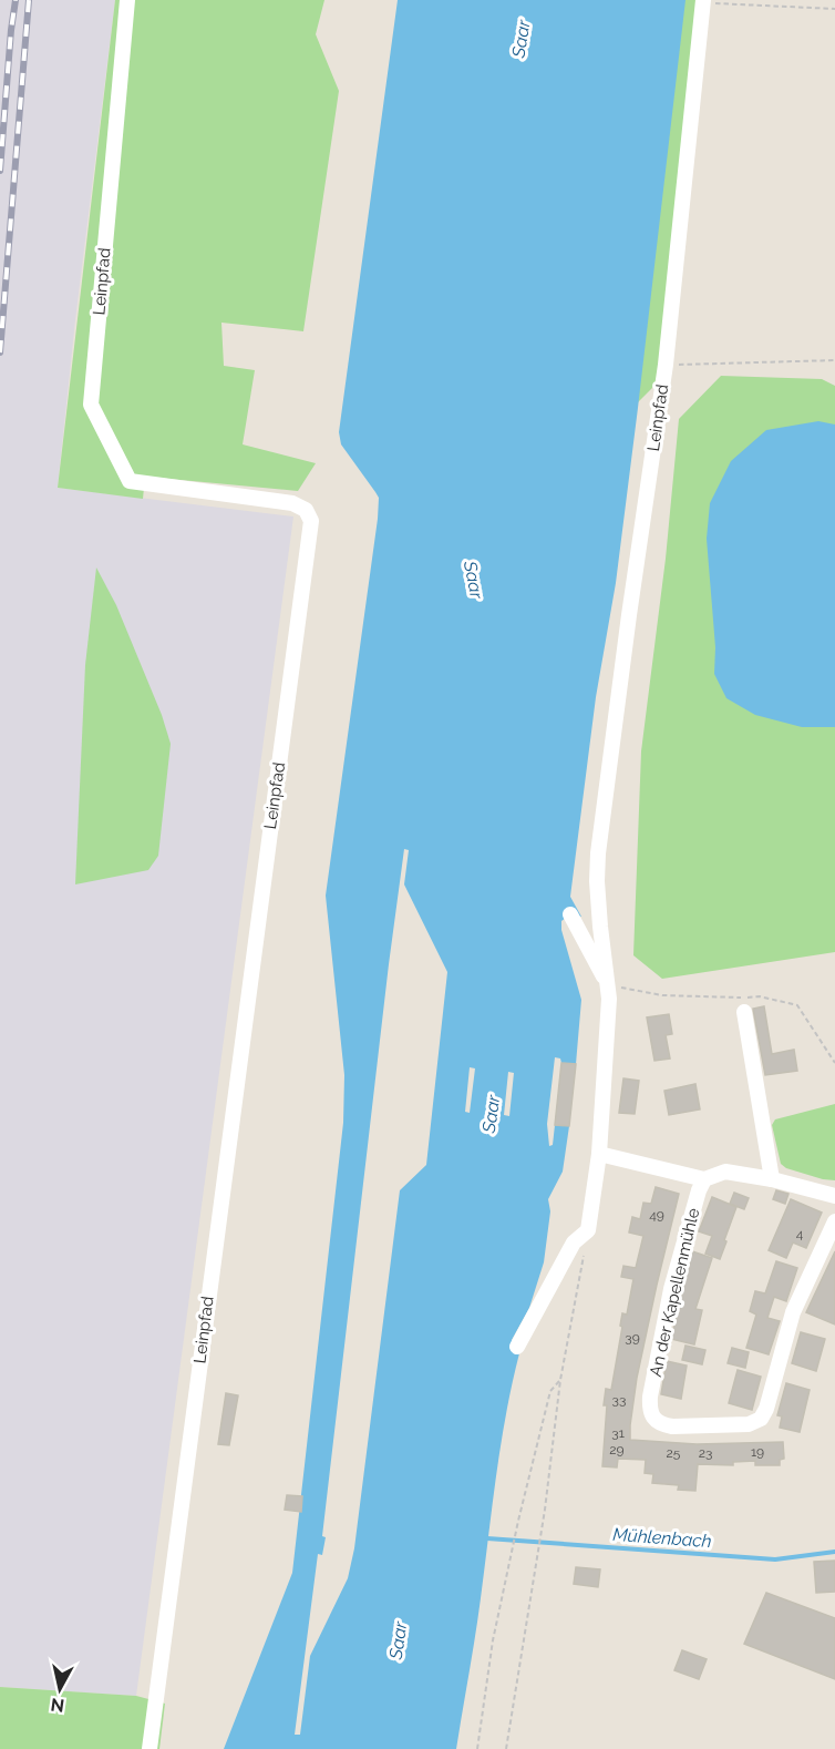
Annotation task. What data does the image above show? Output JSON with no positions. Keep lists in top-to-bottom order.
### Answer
{
  "streets": {
    "street": ["Leinpfad", "An der Kapellenmühle"]
  },
  "water": ["Saar", "Mühlenbach"],
  "house_numbers": [
    "49",
    "4",
    "39",
    "33",
    "31",
    "29",
    "19",
    "25",
    "23"
  ],
  "north": "bottom"
}
